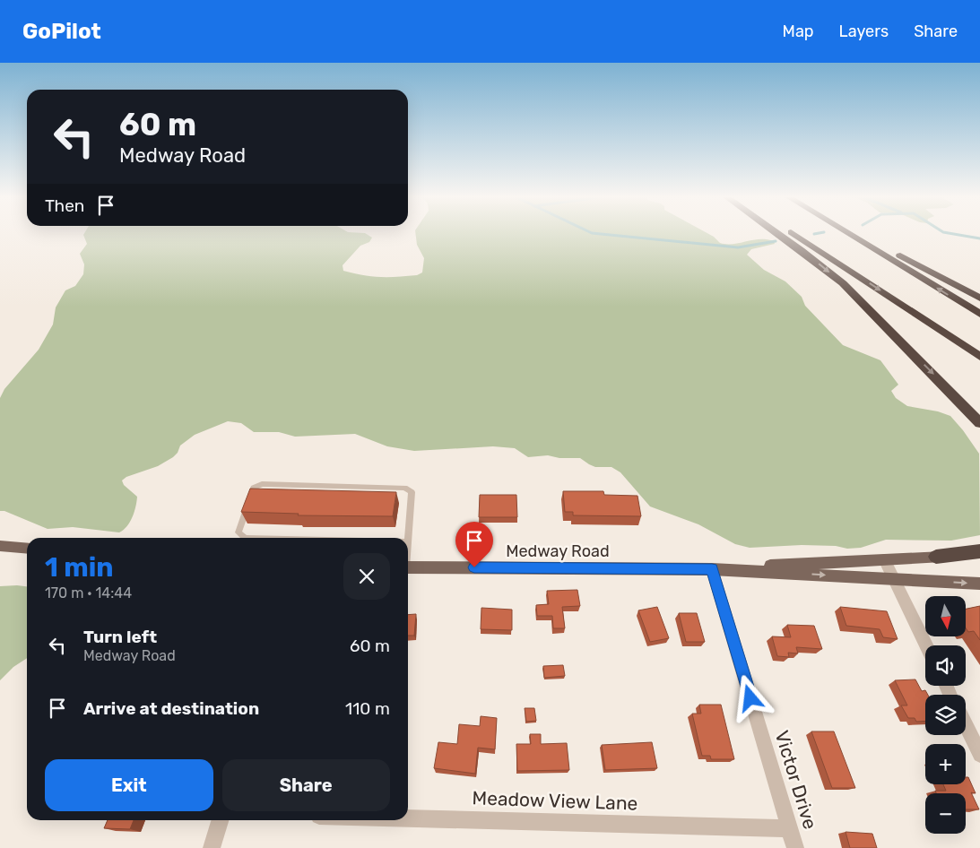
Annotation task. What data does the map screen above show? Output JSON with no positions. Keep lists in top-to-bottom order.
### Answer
{
  "streets": {
    "main road": ["Medway Road"],
    "street": ["Victor Drive", "Meadow View Lane"]
  },
  "crossings": [
    ["Medway Road", "Victor Drive"],
    ["Victor Drive", "Meadow View Lane"]
  ],
  "north": "bottom",
  "page": {
    "header": "GoPilot",
    "nav": ["Map", "Layers", "Share"],
    "turn": ["60 m", "Medway Road"],
    "then": "Then",
    "heading": ["1 min", "170 m · 14:44"],
    "map_buttons": ["+", "−"],
    "list": [
      {
        "name": "Turn left",
        "note": "Medway Road",
        "value": "60 m"
      },
      {
        "name": "Arrive at destination",
        "value": "110 m"
      }
    ],
    "buttons": ["Exit", "Share"]
  }
}
